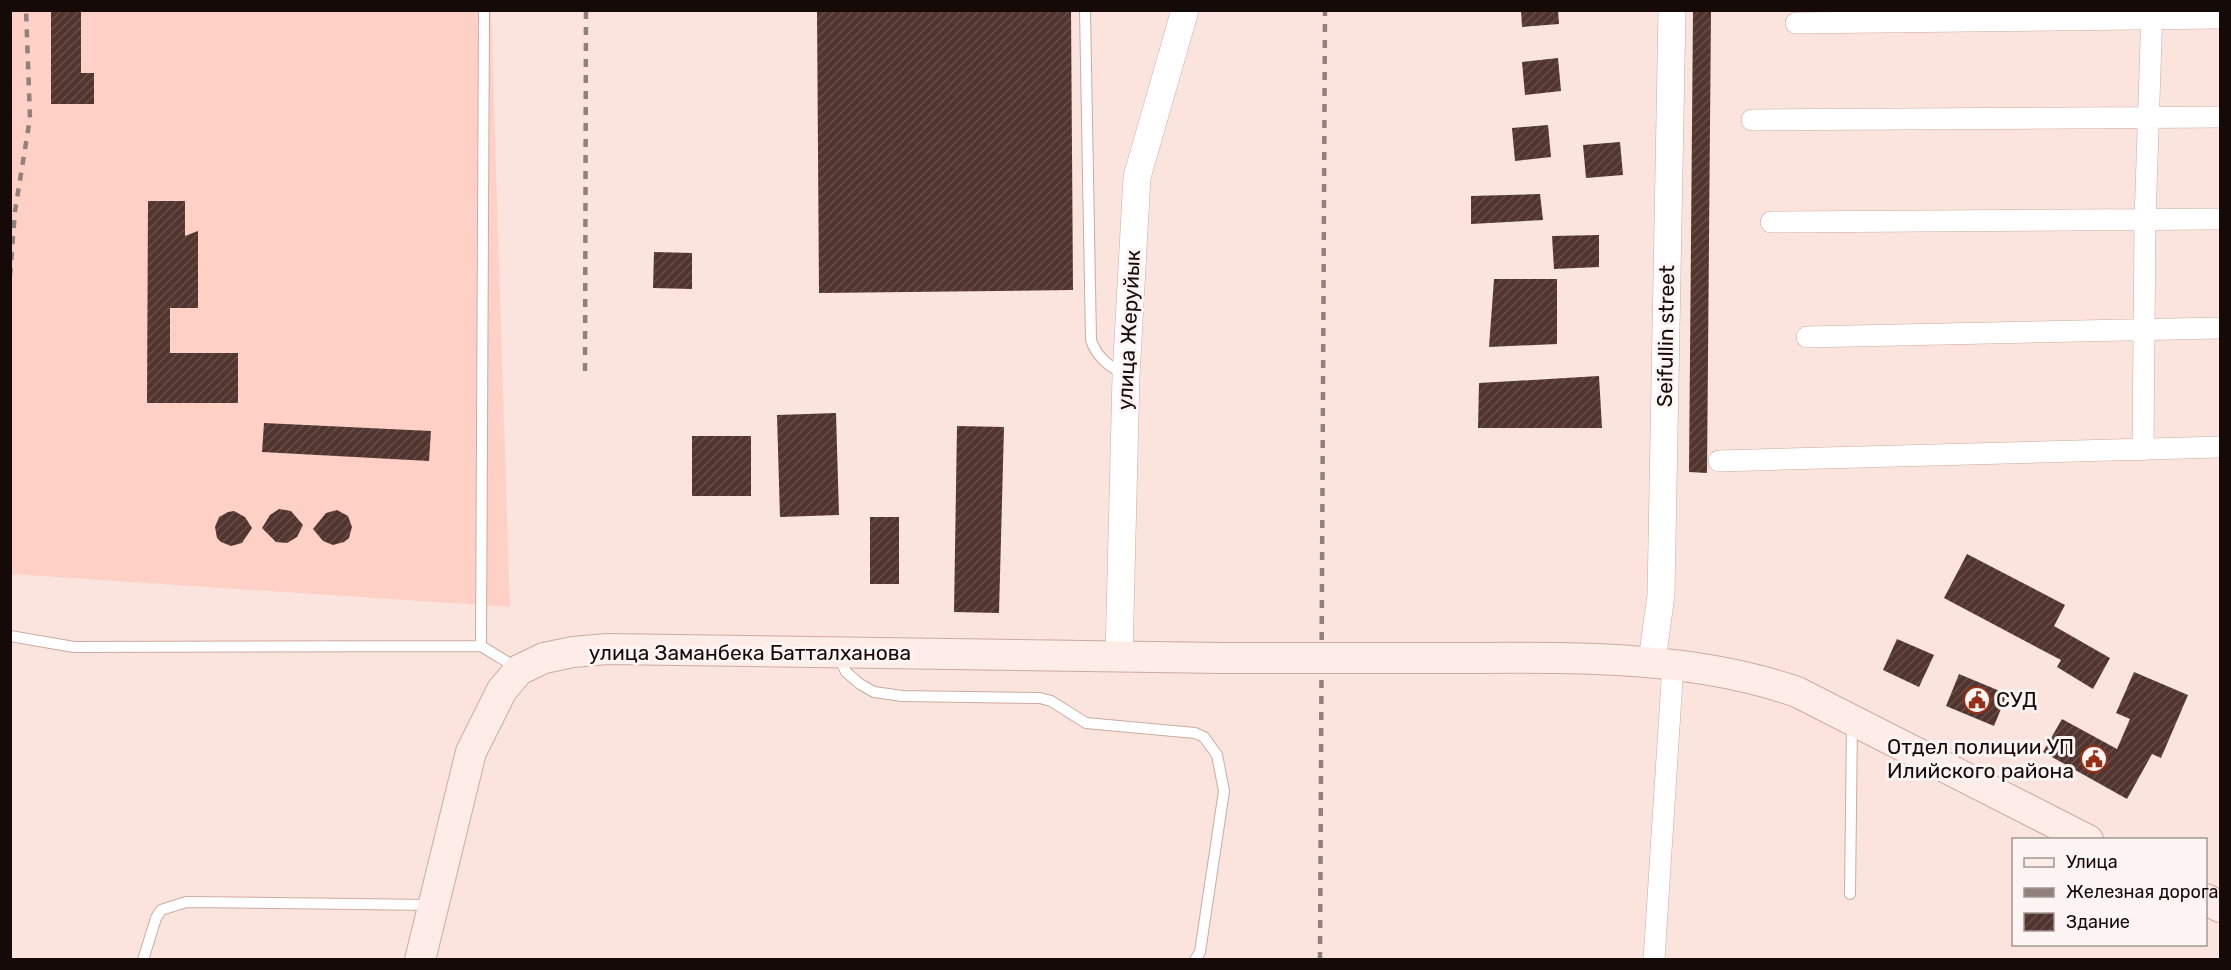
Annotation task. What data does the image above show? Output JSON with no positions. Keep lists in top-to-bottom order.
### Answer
{
  "streets": {
    "main road": ["улица Заманбека Батталханова"],
    "street": ["улица Жеруйык", "Seifullin street"]
  },
  "crossings": [
    ["улица Жеруйык", "улица Заманбека Батталханова"],
    ["Seifullin street", "улица Заманбека Батталханова"]
  ],
  "places": {
    "public building": ["СУД", "Отдел полиции УП Илийского района"]
  },
  "legend": ["Улица", "Железная дорога", "Здание"]
}
